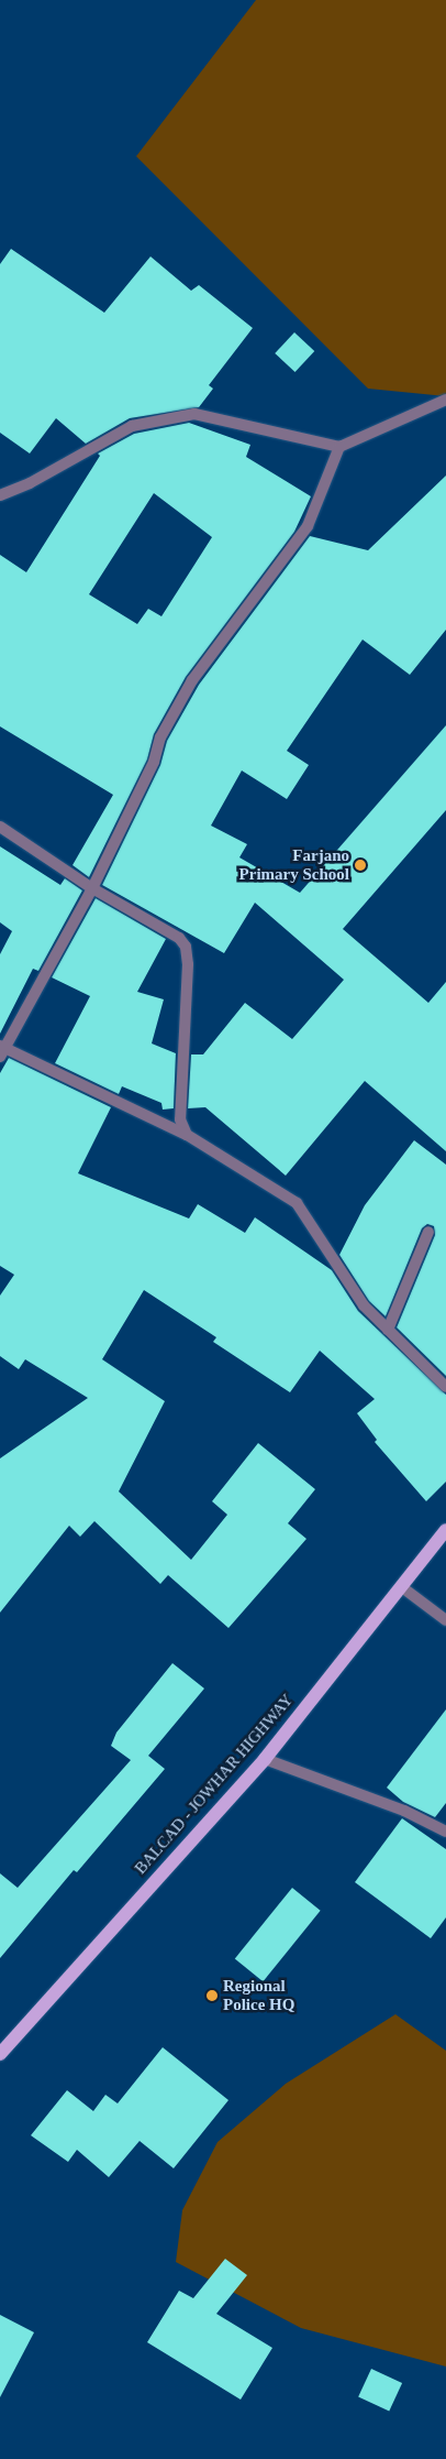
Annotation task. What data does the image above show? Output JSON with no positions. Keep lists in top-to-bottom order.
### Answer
{
  "streets": {
    "main road": ["BALCAD - JOWHAR HIGHWAY"]
  },
  "places": ["Farjano Primary School", "Regional Police HQ"]
}
